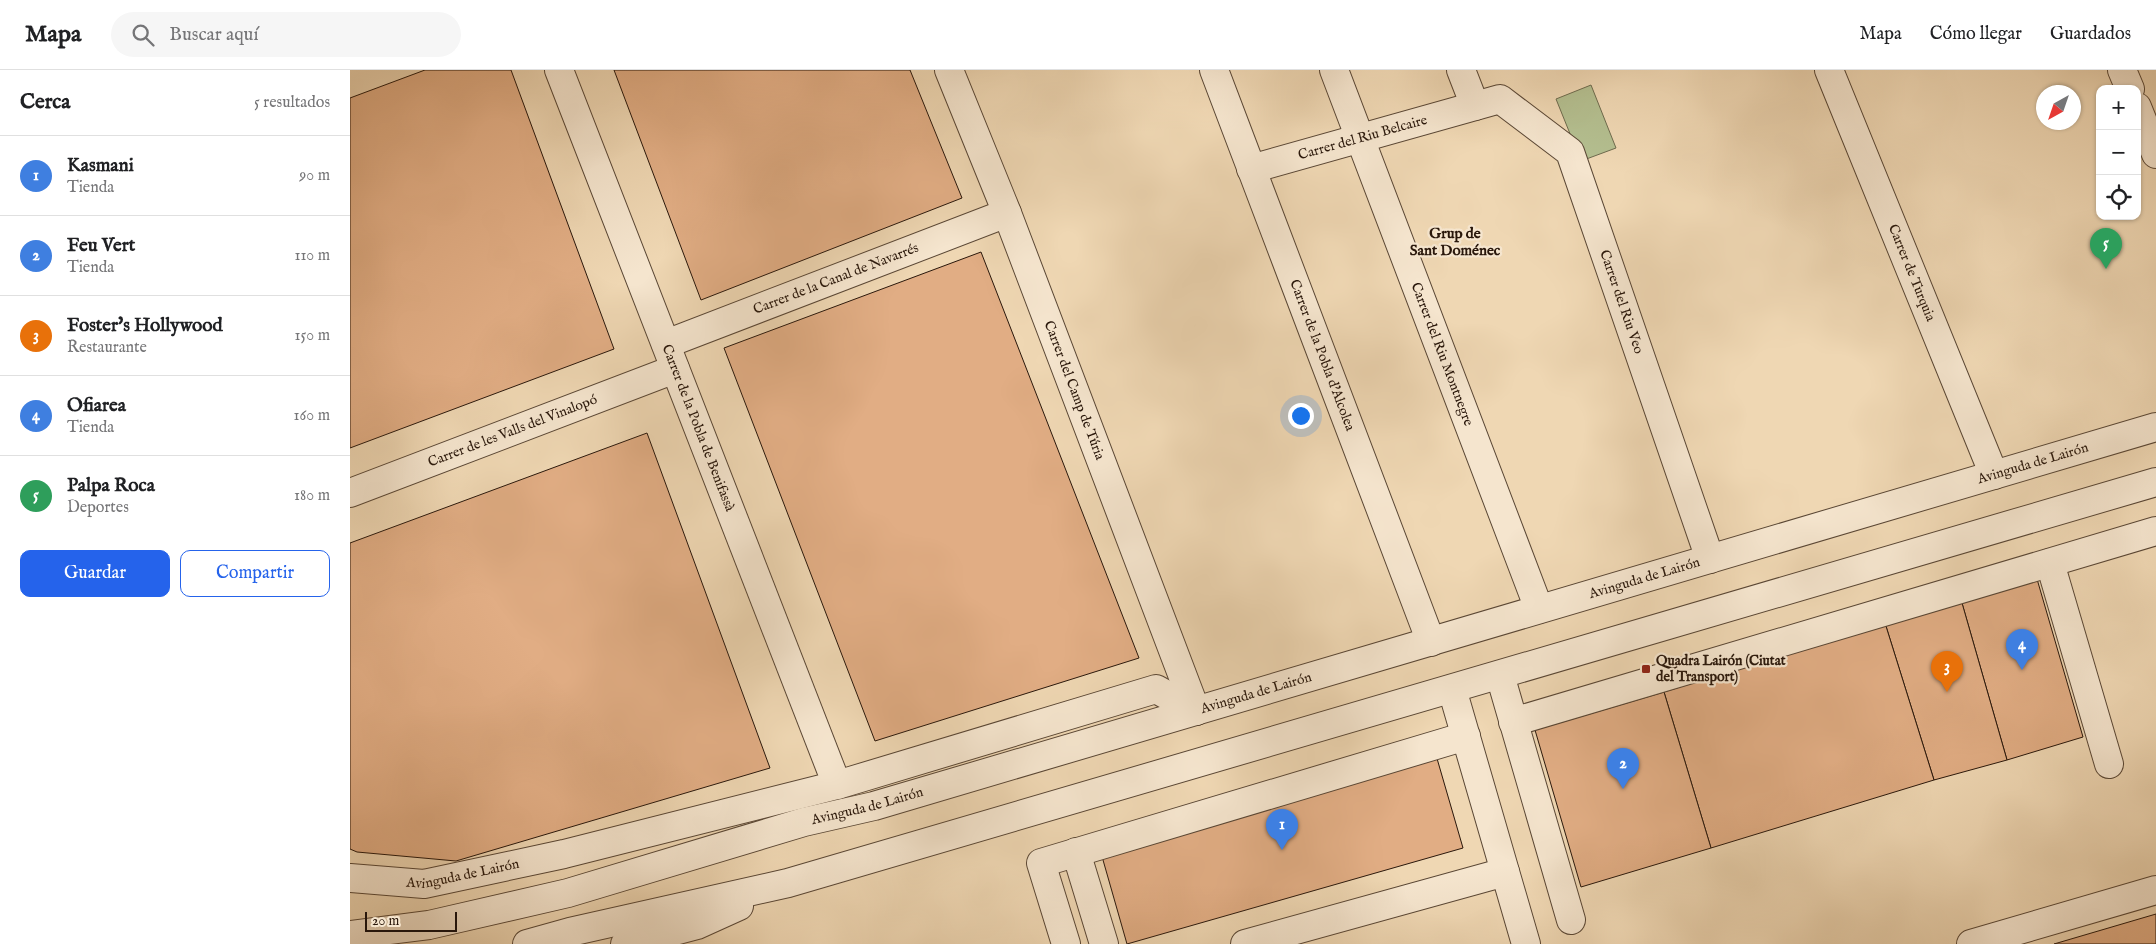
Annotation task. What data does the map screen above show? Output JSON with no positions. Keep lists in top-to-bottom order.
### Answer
{
  "streets": {
    "street": [
      "Carrer del Riu Belcaire",
      "Carrer de Turquia",
      "Carrer de la Canal de Navarrés",
      "Carrer del Riu Veo",
      "Carrer del Riu Montnegre",
      "Carrer de la Pobla d'Alcolea",
      "Carrer del Camp de Túria",
      "Carrer de la Pobla de Benifassà",
      "Carrer de les Valls del Vinalopó",
      "Avinguda de Lairón"
    ]
  },
  "crossings": [
    ["Carrer del Riu Belcaire", "Carrer del Riu Veo"],
    ["Carrer del Riu Belcaire", "Carrer del Riu Montnegre"],
    ["Carrer del Riu Belcaire", "Carrer de la Pobla d'Alcolea"],
    ["Carrer de Turquia", "Avinguda de Lairón"],
    ["Carrer de la Canal de Navarrés", "Carrer del Camp de Túria"],
    ["Carrer de la Canal de Navarrés", "Carrer de la Pobla de Benifassà"],
    ["Carrer de la Canal de Navarrés", "Carrer de les Valls del Vinalopó"],
    ["Carrer del Riu Veo", "Avinguda de Lairón"],
    ["Carrer del Riu Montnegre", "Avinguda de Lairón"],
    ["Carrer de la Pobla d'Alcolea", "Avinguda de Lairón"],
    ["Carrer del Camp de Túria", "Avinguda de Lairón"],
    ["Carrer de la Pobla de Benifassà", "Carrer de les Valls del Vinalopó"],
    ["Carrer de la Pobla de Benifassà", "Avinguda de Lairón"]
  ],
  "districts": ["Grup de Sant Doménec"],
  "places": {
    "transit": ["Quadra Lairón (Ciutat del Transport)"]
  },
  "scale_bar": "20 m",
  "north": "bottom left",
  "page": {
    "header": "Mapa",
    "search": "Buscar aquí",
    "nav": ["Mapa", "Cómo llegar", "Guardados"],
    "heading": ["Cerca", "5 resultados"],
    "map_buttons": ["+", "−"],
    "list": [
      {
        "mark": "1",
        "name": "Kasmani",
        "note": "Tienda",
        "value": "90 m"
      },
      {
        "mark": "2",
        "name": "Feu Vert",
        "note": "Tienda",
        "value": "110 m"
      },
      {
        "mark": "3",
        "name": "Foster's Hollywood",
        "note": "Restaurante",
        "value": "150 m"
      },
      {
        "mark": "4",
        "name": "Ofiarea",
        "note": "Tienda",
        "value": "160 m"
      },
      {
        "mark": "5",
        "name": "Palpa Roca",
        "note": "Deportes",
        "value": "180 m"
      }
    ],
    "pins": [
      "5",
      "4",
      "3",
      "2",
      "1"
    ],
    "buttons": ["Guardar", "Compartir"],
    "scale": "20 m"
  }
}
